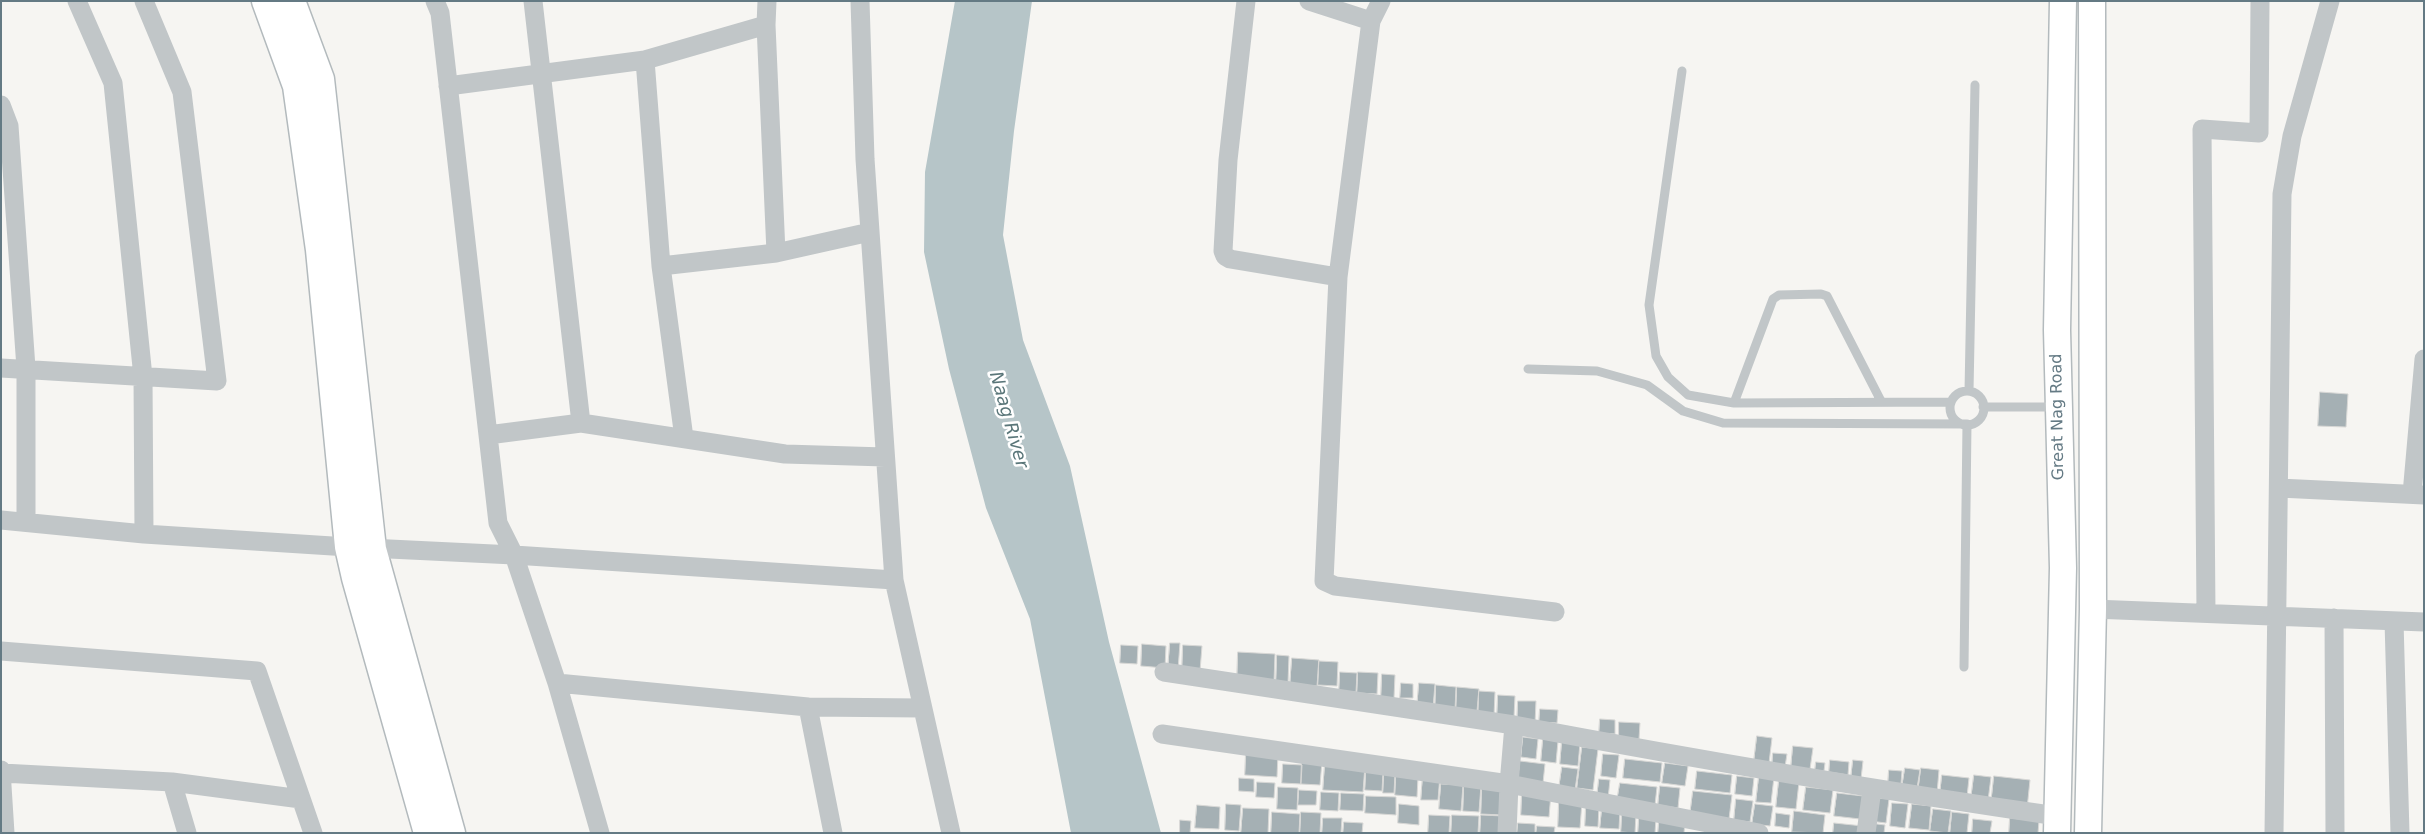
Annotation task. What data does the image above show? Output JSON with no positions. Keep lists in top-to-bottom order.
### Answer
{
  "streets": {
    "main road": ["Great Nag Road"]
  },
  "water": ["Naag River"]
}
